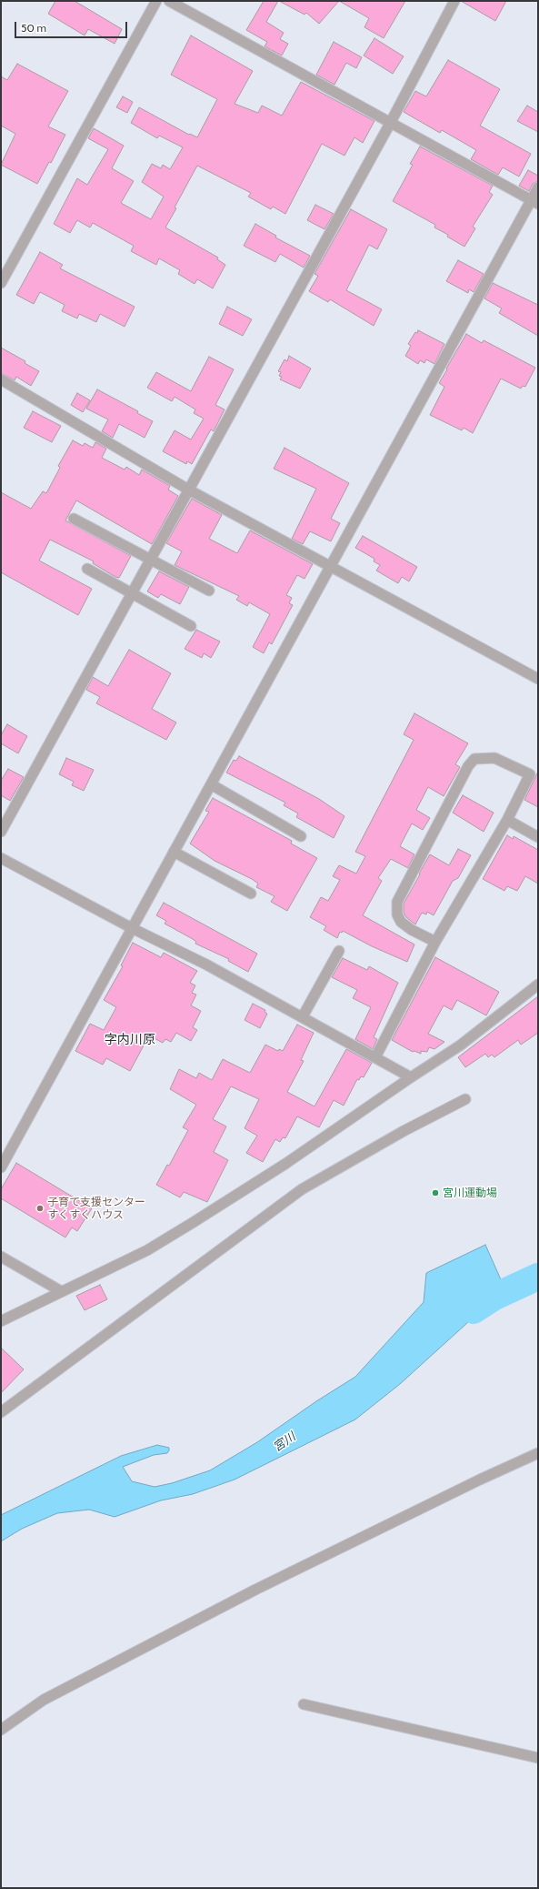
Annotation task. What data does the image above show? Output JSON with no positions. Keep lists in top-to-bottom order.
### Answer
{
  "districts": ["字内川原"],
  "water": ["宮川"],
  "places": ["宮川運動場", "子育て支援センター すくすくハウス"],
  "scale_bar": "50 m"
}
